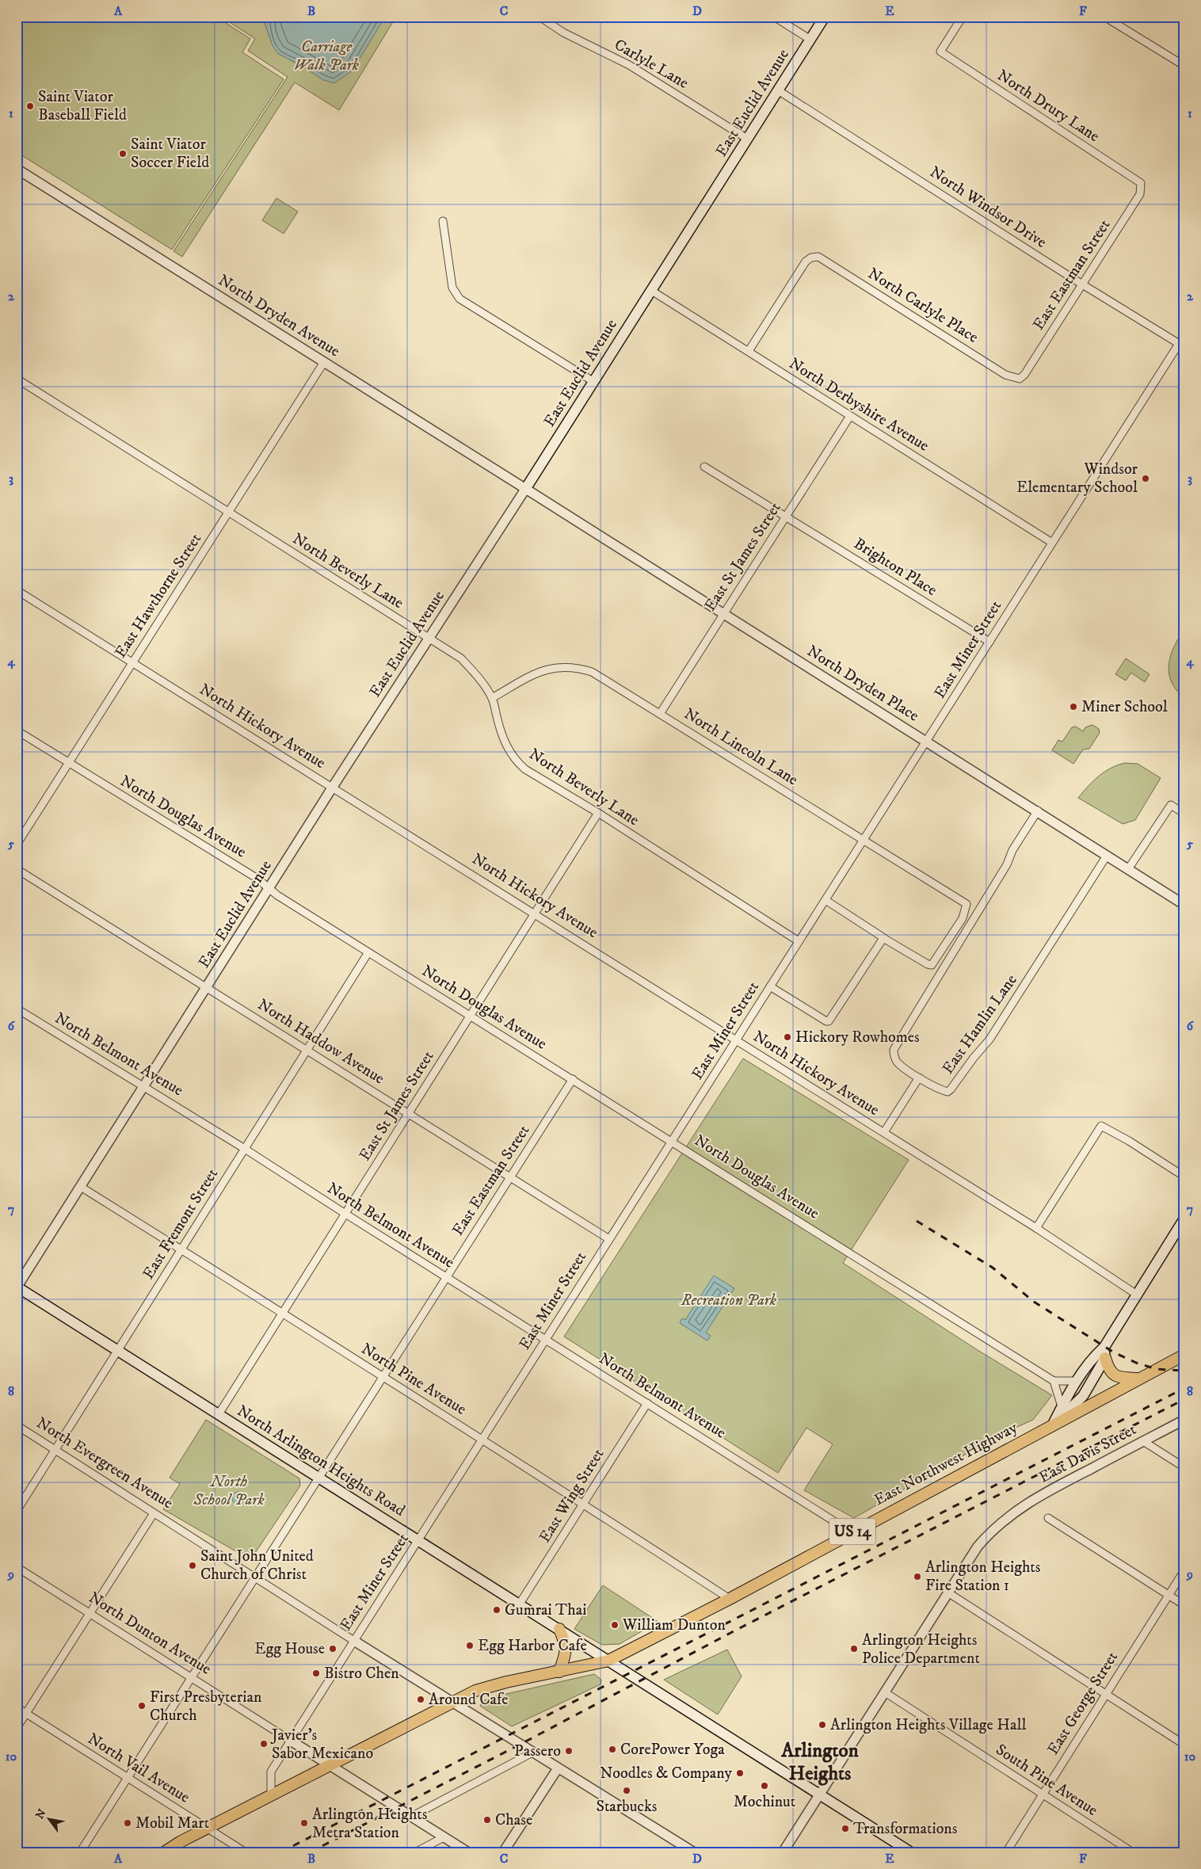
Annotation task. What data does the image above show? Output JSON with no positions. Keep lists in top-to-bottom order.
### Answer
{
  "streets": {
    "main road": [
      "East Euclid Avenue",
      "North Arlington Heights Road",
      "East Northwest Highway",
      "US 14"
    ],
    "street": [
      "Carlyle Lane",
      "North Drury Lane",
      "North Windsor Drive",
      "East Eastman Street",
      "North Carlyle Place",
      "North Dryden Avenue",
      "North Derbyshire Avenue",
      "East St James Street",
      "Brighton Place",
      "North Beverly Lane",
      "East Hawthorne Street",
      "East Miner Street",
      "North Dryden Place",
      "North Hickory Avenue",
      "North Lincoln Lane",
      "North Douglas Avenue",
      "East Hamlin Lane",
      "North Haddow Avenue",
      "North Belmont Avenue",
      "East Fremont Street",
      "North Pine Avenue",
      "East Davis Street",
      "North Evergreen Avenue",
      "East Wing Street",
      "North Dunton Avenue",
      "East George Street",
      "North Vail Avenue",
      "South Pine Avenue"
    ]
  },
  "crossings": [
    ["Carlyle Lane", "East Euclid Avenue"],
    ["East Euclid Avenue", "North Windsor Drive"],
    ["East Euclid Avenue", "North Dryden Avenue"],
    ["East Euclid Avenue", "North Derbyshire Avenue"],
    ["East Euclid Avenue", "North Beverly Lane"],
    ["East Euclid Avenue", "North Dryden Place"],
    ["East Euclid Avenue", "North Hickory Avenue"],
    ["East Euclid Avenue", "North Douglas Avenue"],
    ["East Euclid Avenue", "North Haddow Avenue"],
    ["East Euclid Avenue", "North Belmont Avenue"],
    ["East Euclid Avenue", "North Pine Avenue"],
    ["East Euclid Avenue", "North Arlington Heights Road"],
    ["North Drury Lane", "East Eastman Street"],
    ["North Windsor Drive", "East Eastman Street"],
    ["North Windsor Drive", "East Miner Street"],
    ["East Eastman Street", "North Carlyle Place"],
    ["East Eastman Street", "North Douglas Avenue"],
    ["East Eastman Street", "North Haddow Avenue"],
    ["East Eastman Street", "North Belmont Avenue"],
    ["East Eastman Street", "North Pine Avenue"],
    ["East Eastman Street", "North Arlington Heights Road"],
    ["East Eastman Street", "North Evergreen Avenue"],
    ["East Eastman Street", "North Dunton Avenue"],
    ["East Eastman Street", "North Vail Avenue"],
    ["North Carlyle Place", "North Derbyshire Avenue"],
    ["North Dryden Avenue", "East Hawthorne Street"],
    ["North Dryden Avenue", "North Dryden Place"],
    ["North Derbyshire Avenue", "East St James Street"],
    ["North Derbyshire Avenue", "East Miner Street"],
    ["East St James Street", "Brighton Place"],
    ["East St James Street", "North Beverly Lane"],
    ["East St James Street", "North Dryden Place"],
    ["East St James Street", "North Hickory Avenue"],
    ["East St James Street", "North Lincoln Lane"],
    ["East St James Street", "North Douglas Avenue"],
    ["East St James Street", "North Haddow Avenue"],
    ["East St James Street", "North Belmont Avenue"],
    ["East St James Street", "North Pine Avenue"],
    ["East St James Street", "North Arlington Heights Road"],
    ["Brighton Place", "East Miner Street"],
    ["North Beverly Lane", "East Hawthorne Street"],
    ["North Beverly Lane", "East Miner Street"],
    ["North Beverly Lane", "North Lincoln Lane"],
    ["East Hawthorne Street", "North Hickory Avenue"],
    ["East Hawthorne Street", "North Douglas Avenue"],
    ["East Miner Street", "North Dryden Place"],
    ["East Miner Street", "North Hickory Avenue"],
    ["East Miner Street", "North Lincoln Lane"],
    ["East Miner Street", "North Douglas Avenue"],
    ["East Miner Street", "North Haddow Avenue"],
    ["East Miner Street", "North Belmont Avenue"],
    ["East Miner Street", "North Pine Avenue"],
    ["East Miner Street", "North Arlington Heights Road"],
    ["East Miner Street", "North Evergreen Avenue"],
    ["East Miner Street", "US 14"],
    ["East Miner Street", "North Dunton Avenue"],
    ["North Dryden Place", "East Hamlin Lane"],
    ["North Douglas Avenue", "East Fremont Street"],
    ["North Haddow Avenue", "East Fremont Street"],
    ["North Belmont Avenue", "East Fremont Street"],
    ["North Belmont Avenue", "East Northwest Highway"],
    ["North Belmont Avenue", "East Wing Street"],
    ["East Fremont Street", "North Pine Avenue"],
    ["East Fremont Street", "North Arlington Heights Road"],
    ["East Fremont Street", "North Evergreen Avenue"],
    ["North Pine Avenue", "East Northwest Highway"],
    ["North Pine Avenue", "East Wing Street"],
    ["East Davis Street", "North Arlington Heights Road"],
    ["East Davis Street", "South Pine Avenue"],
    ["North Arlington Heights Road", "East Northwest Highway"],
    ["North Arlington Heights Road", "East Wing Street"],
    ["North Evergreen Avenue", "East Northwest Highway"],
    ["East Northwest Highway", "US 14"],
    ["East Northwest Highway", "North Dunton Avenue"],
    ["US 14", "North Dunton Avenue"],
    ["US 14", "North Vail Avenue"],
    ["East George Street", "South Pine Avenue"]
  ],
  "districts": ["Arlington Heights"],
  "parks": ["Carriage Walk Park", "Recreation Park", "North School Park"],
  "places": [
    "Saint Viator Baseball Field",
    "Saint Viator Soccer Field",
    "Windsor Elementary School",
    "Miner School",
    "Hickory Rowhomes",
    "Saint John United Church of Christ",
    "Arlington Heights Fire Station 1",
    "Gumrai Thai",
    "William Dunton",
    "Egg Harbor Cafe",
    "Egg House",
    "Arlington Heights Police Department",
    "Bistro Chen",
    "Around Cafe",
    "First Presbyterian Church",
    "Arlington Heights Village Hall",
    "Javier's Sabor Mexicano",
    "CorePower Yoga",
    "Passero",
    "Noodles & Company",
    "Mochinut",
    "Starbucks",
    "Chase",
    "Mobil Mart",
    "Arlington Heights Metra Station",
    "Transformations"
  ],
  "north": "top left",
  "grid": {
    "columns": [
      "A",
      "B",
      "C",
      "D",
      "E",
      "F"
    ],
    "rows": [
      "1",
      "2",
      "3",
      "4",
      "5",
      "6",
      "7",
      "8",
      "9",
      "10"
    ]
  }
}
